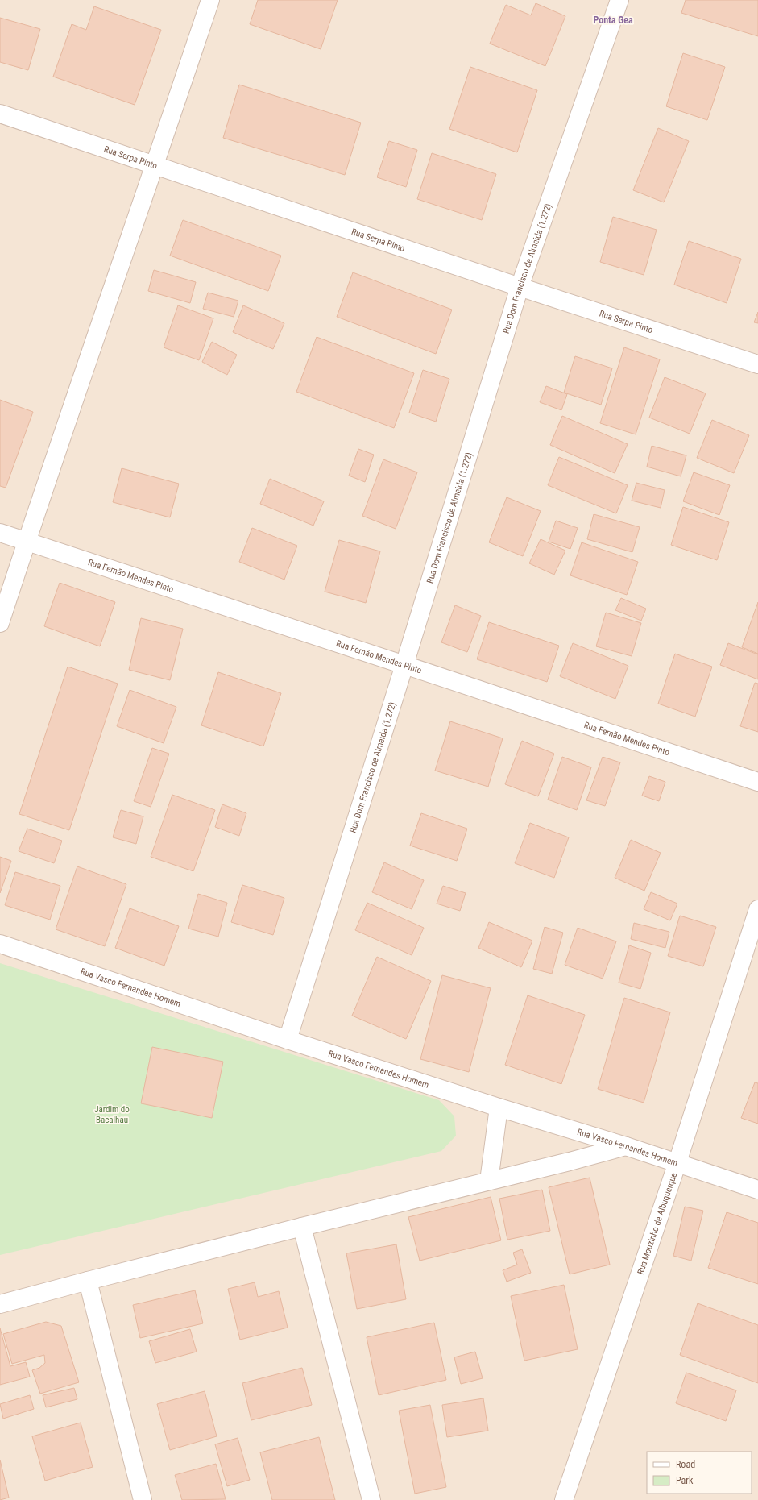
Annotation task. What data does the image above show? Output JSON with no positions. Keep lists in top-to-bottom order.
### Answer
{
  "streets": {
    "street": [
      "Rua Serpa Pinto",
      "Rua Dom Francisco de Almeida (1.272)",
      "Rua Fernão Mendes Pinto",
      "Rua Vasco Fernandes Homem",
      "Rua Mouzinho de Albuquerque"
    ]
  },
  "crossings": [
    ["Rua Serpa Pinto", "Rua Dom Francisco de Almeida (1.272)"],
    ["Rua Dom Francisco de Almeida (1.272)", "Rua Fernão Mendes Pinto"],
    ["Rua Dom Francisco de Almeida (1.272)", "Rua Vasco Fernandes Homem"],
    ["Rua Vasco Fernandes Homem", "Rua Mouzinho de Albuquerque"]
  ],
  "districts": ["Ponta Gea"],
  "parks": ["Jardim do Bacalhau"],
  "legend": ["Road", "Park"]
}
